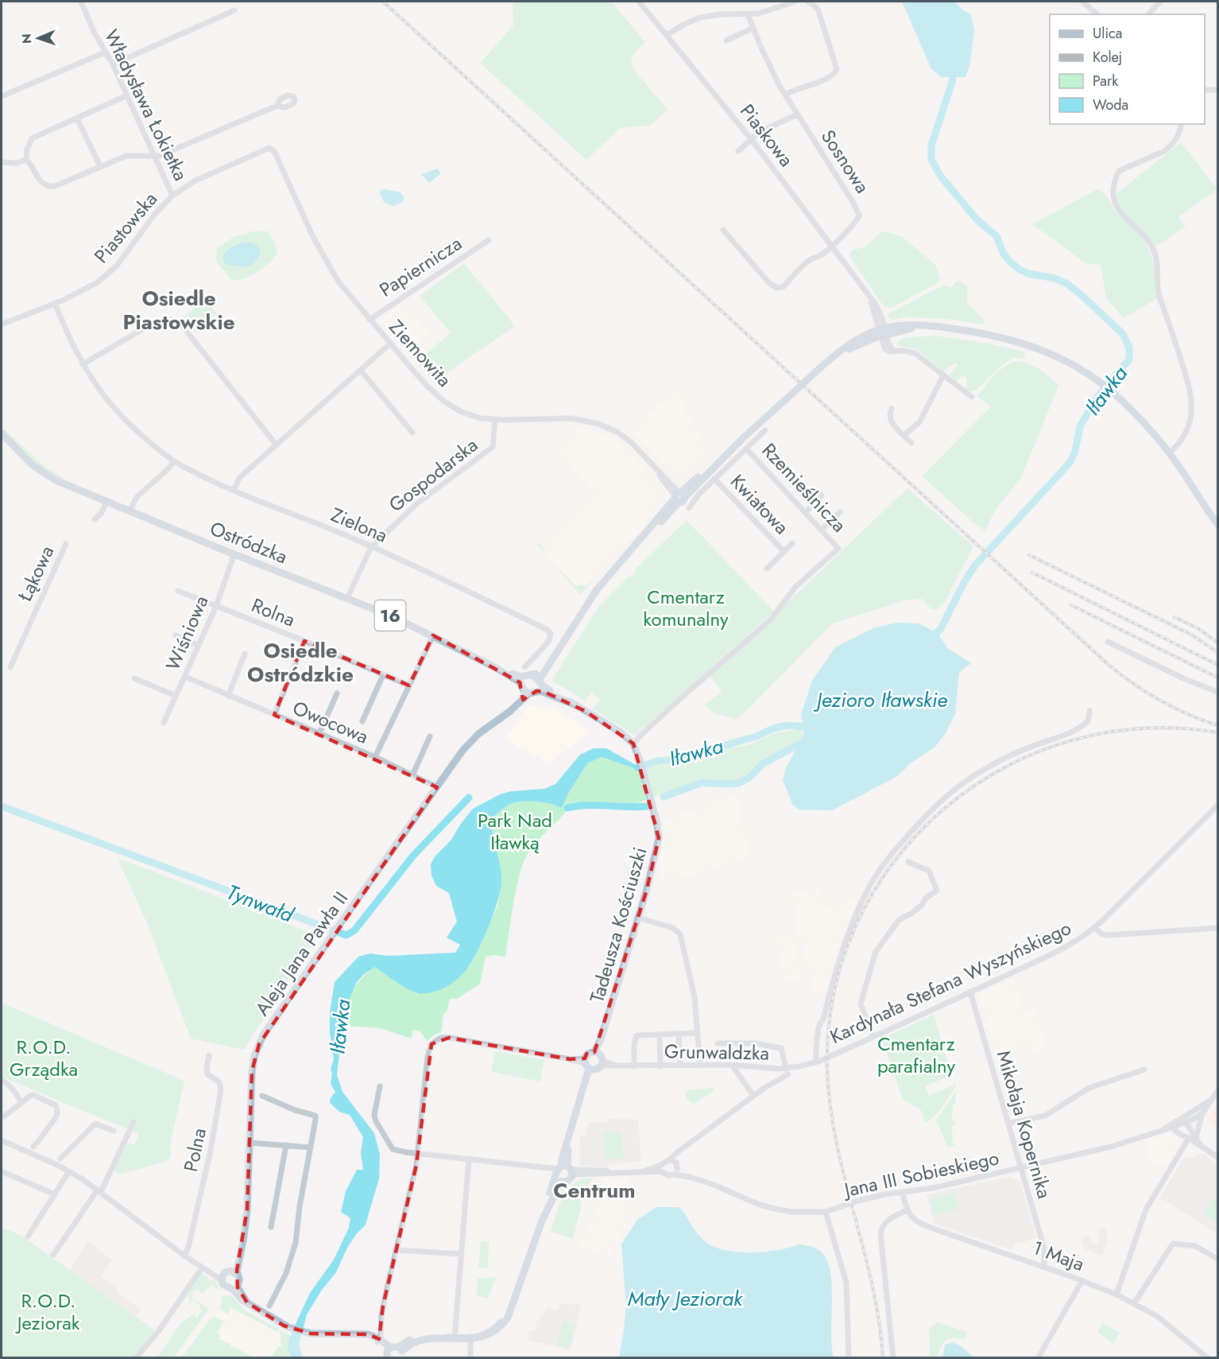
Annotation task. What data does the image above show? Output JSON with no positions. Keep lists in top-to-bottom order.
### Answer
{
  "streets": {
    "main road": [
      "Ostródzka",
      "16",
      "Tadeusza Kościuszki",
      "Aleja Jana Pawła II"
    ],
    "street": [
      "Władysława Łokietka",
      "Piaskowa",
      "Sosnowa",
      "Piastowska",
      "Papiernicza",
      "Ziemowita",
      "Gospodarska",
      "Rzemieślnicza",
      "Kwiatowa",
      "Zielona",
      "Łąkowa",
      "Rolna",
      "Wiśniowa",
      "Owocowa",
      "Kardynała Stefana Wyszyńskiego",
      "Grunwaldzka",
      "Mikołaja Kopernika",
      "Polna",
      "Jana III Sobieskiego",
      "1 Maja"
    ]
  },
  "crossings": [
    ["Władysława Łokietka", "Piastowska"],
    ["Piaskowa", "Sosnowa"],
    ["Piaskowa", "Aleja Jana Pawła II"],
    ["Piastowska", "Ziemowita"],
    ["Piastowska", "Zielona"],
    ["Papiernicza", "Ziemowita"],
    ["Ziemowita", "Gospodarska"],
    ["Ziemowita", "Kwiatowa"],
    ["Ziemowita", "Aleja Jana Pawła II"],
    ["Gospodarska", "Zielona"],
    ["Gospodarska", "Ostródzka"],
    ["Rzemieślnicza", "Ostródzka"],
    ["Ostródzka", "Wiśniowa"],
    ["Ostródzka", "Tadeusza Kościuszki"],
    ["Ostródzka", "Aleja Jana Pawła II"],
    ["Rolna", "Wiśniowa"],
    ["Wiśniowa", "Owocowa"],
    ["Owocowa", "Aleja Jana Pawła II"],
    ["Kardynała Stefana Wyszyńskiego", "Grunwaldzka"],
    ["Kardynała Stefana Wyszyńskiego", "Mikołaja Kopernika"],
    ["Mikołaja Kopernika", "Jana III Sobieskiego"],
    ["Mikołaja Kopernika", "1 Maja"]
  ],
  "districts": ["Osiedle Piastowskie", "Osiedle Ostródzkie", "Centrum"],
  "water": [
    "Iławka",
    "Jezioro Iławskie",
    "Tynwałd",
    "Mały Jeziorak"
  ],
  "parks": [
    "Cmentarz komunalny",
    "Park Nad Iławką",
    "Cmentarz parafialny",
    "R.O.D. Grządka",
    "R.O.D. Jeziorak"
  ],
  "legend": [
    "Ulica",
    "Kolej",
    "Park",
    "Woda"
  ],
  "north": "left"
}
